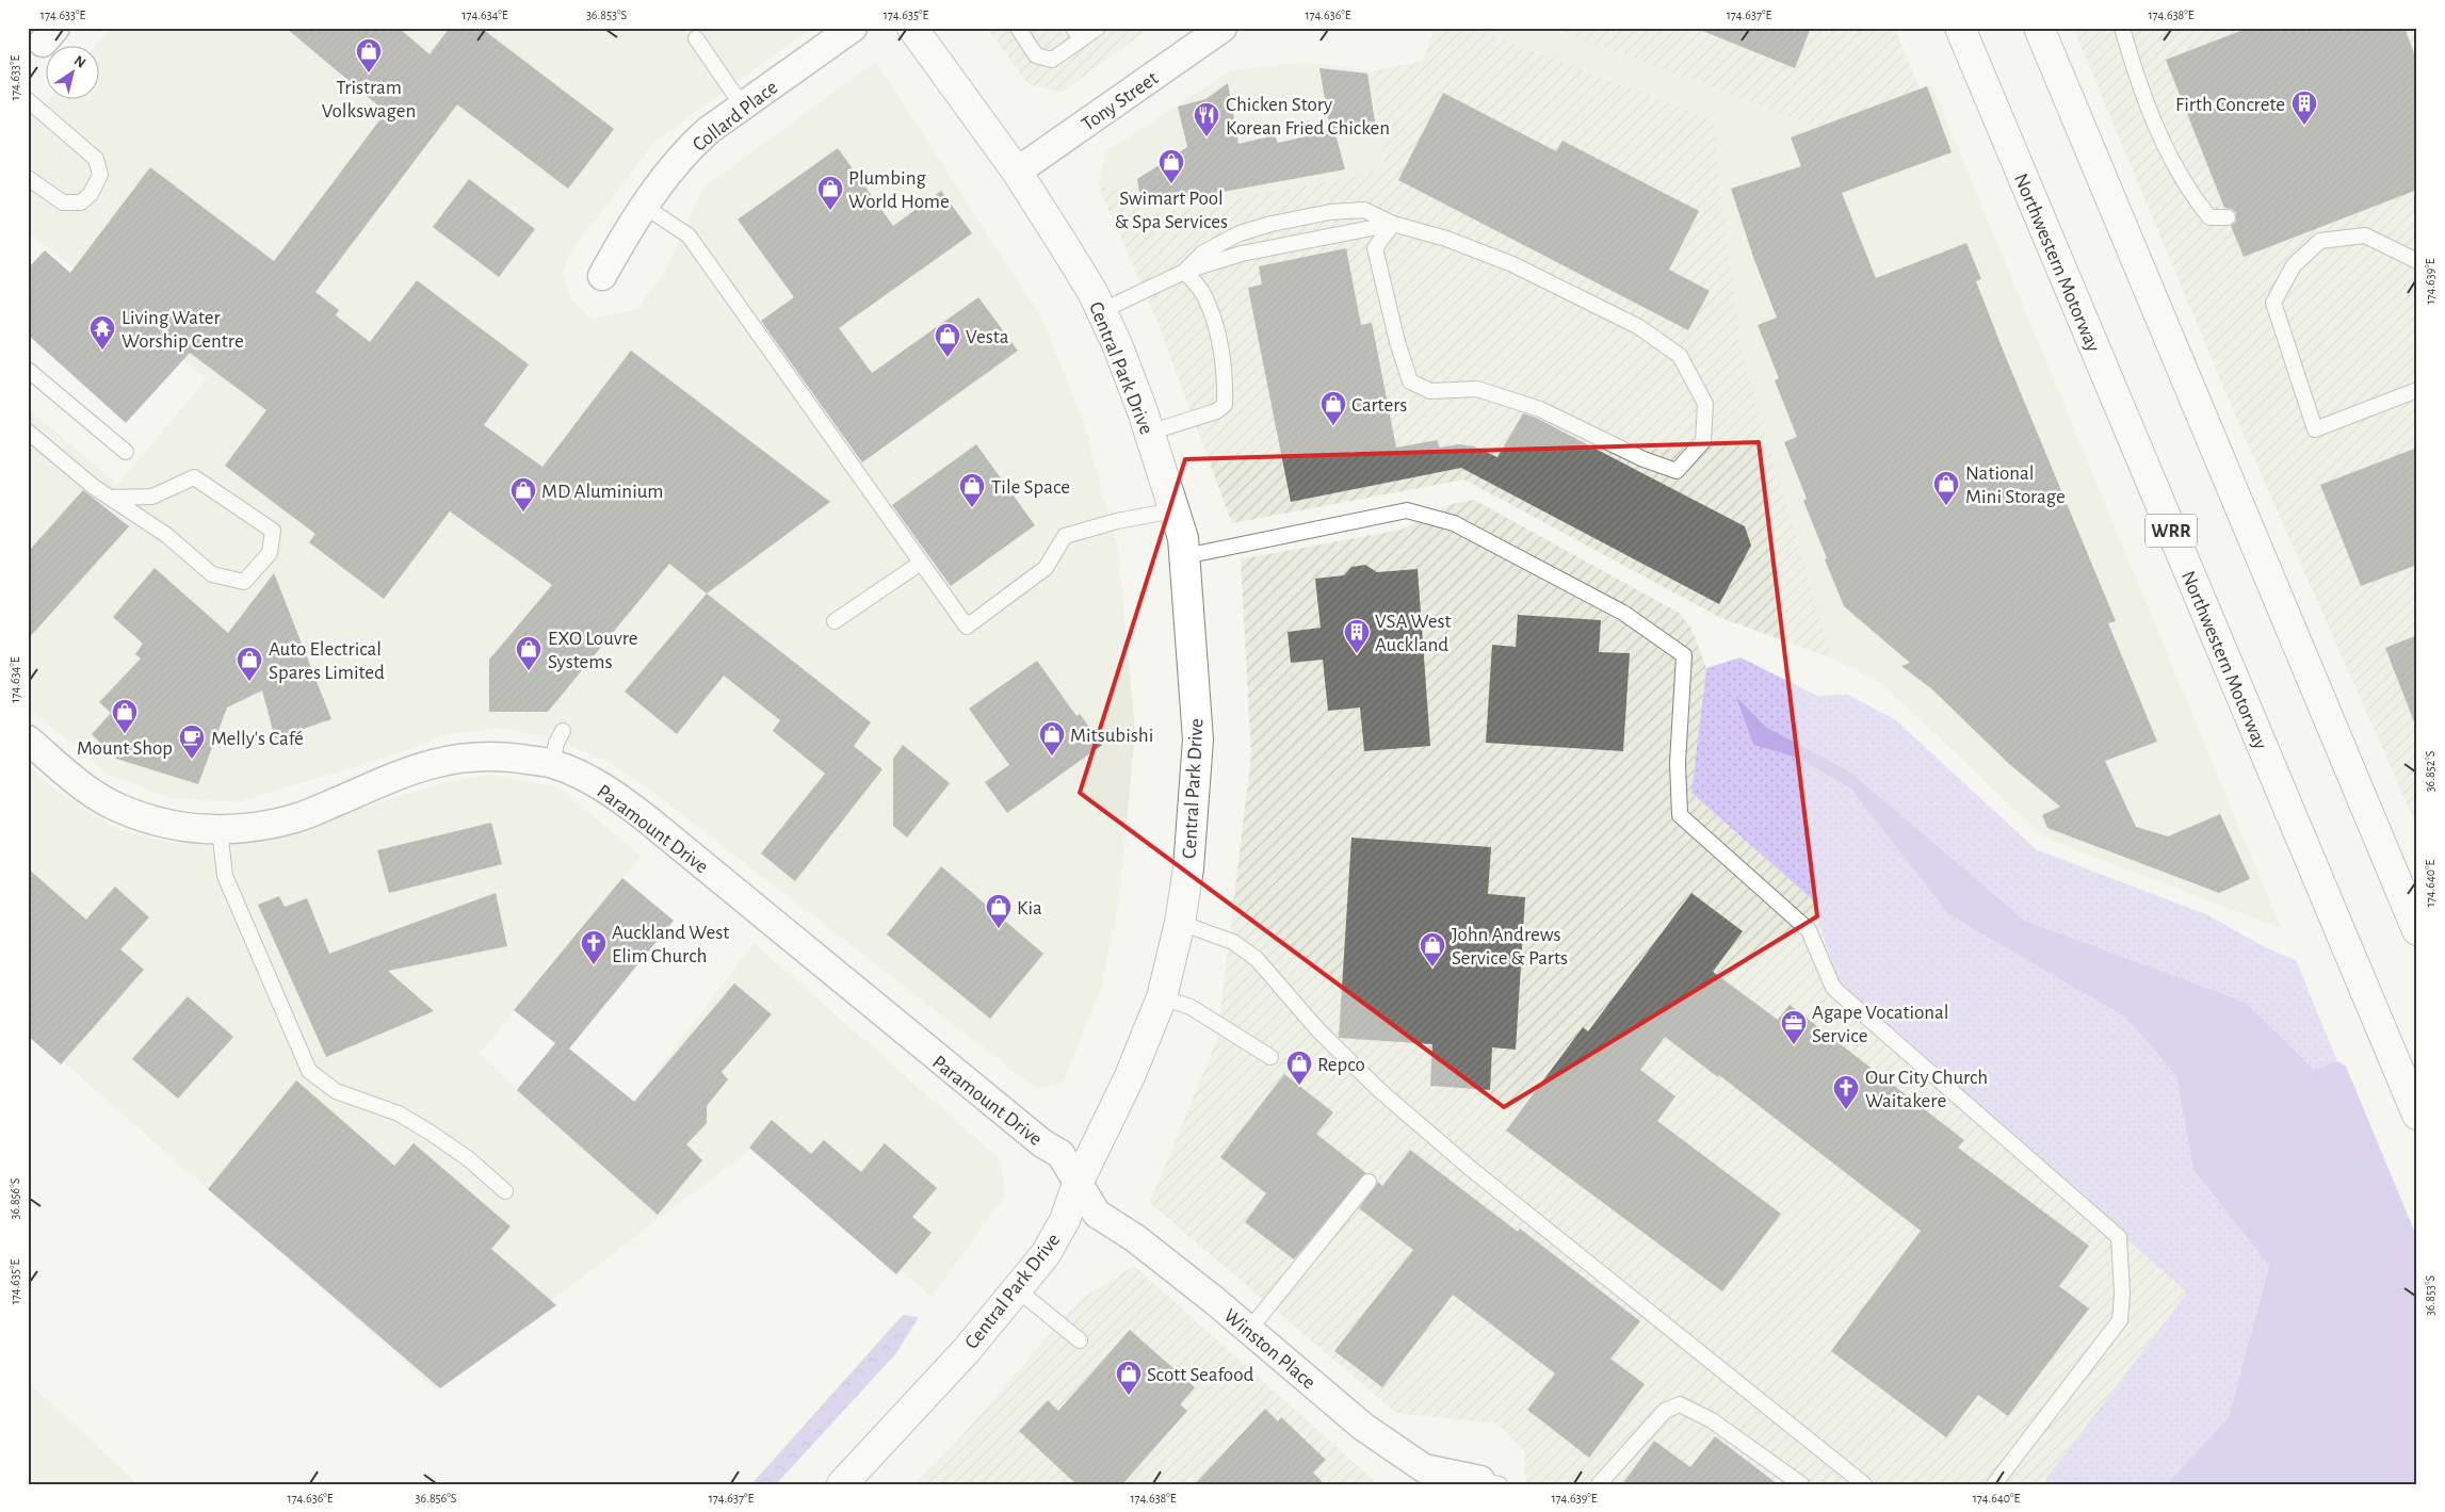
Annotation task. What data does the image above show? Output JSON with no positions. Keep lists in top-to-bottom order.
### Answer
{
  "streets": {
    "main road": ["Northwestern Motorway", "Central Park Drive", "WRR"],
    "street": [
      "Tony Street",
      "Collard Place",
      "Paramount Drive",
      "Winston Place"
    ]
  },
  "crossings": [
    ["Tony Street", "Central Park Drive"],
    ["Central Park Drive", "Paramount Drive"],
    ["Central Park Drive", "Winston Place"],
    ["Paramount Drive", "Winston Place"]
  ],
  "places": {
    "shop": [
      "Tristram Volkswagen",
      "Swimart Pool & Spa Services",
      "Plumbing World Home",
      "Vesta",
      "Carters",
      "National Mini Storage",
      "Tile Space",
      "MD Aluminium",
      "EXO Louvre Systems",
      "Auto Electrical Spares Limited",
      "Mount Shop",
      "Mitsubishi",
      "Kia",
      "John Andrews Service & Parts",
      "Repco",
      "Scott Seafood"
    ],
    "building": ["Firth Concrete", "VSA West Auckland"],
    "restaurant": ["Chicken Story Korean Fried Chicken"],
    "temple": ["Living Water Worship Centre"],
    "cafe": ["Melly's Café"],
    "church": ["Auckland West Elim Church", "Our City Church Waitakere"],
    "office": ["Agape Vocational Service"]
  },
  "north": "top right",
  "coordinates": [
    "174.633°E",
    "174.634°E",
    "36.853°S",
    "174.635°E",
    "174.636°E",
    "174.637°E",
    "174.638°E",
    "174.639°E",
    "36.852°S",
    "174.640°E",
    "36.856°S"
  ]
}
